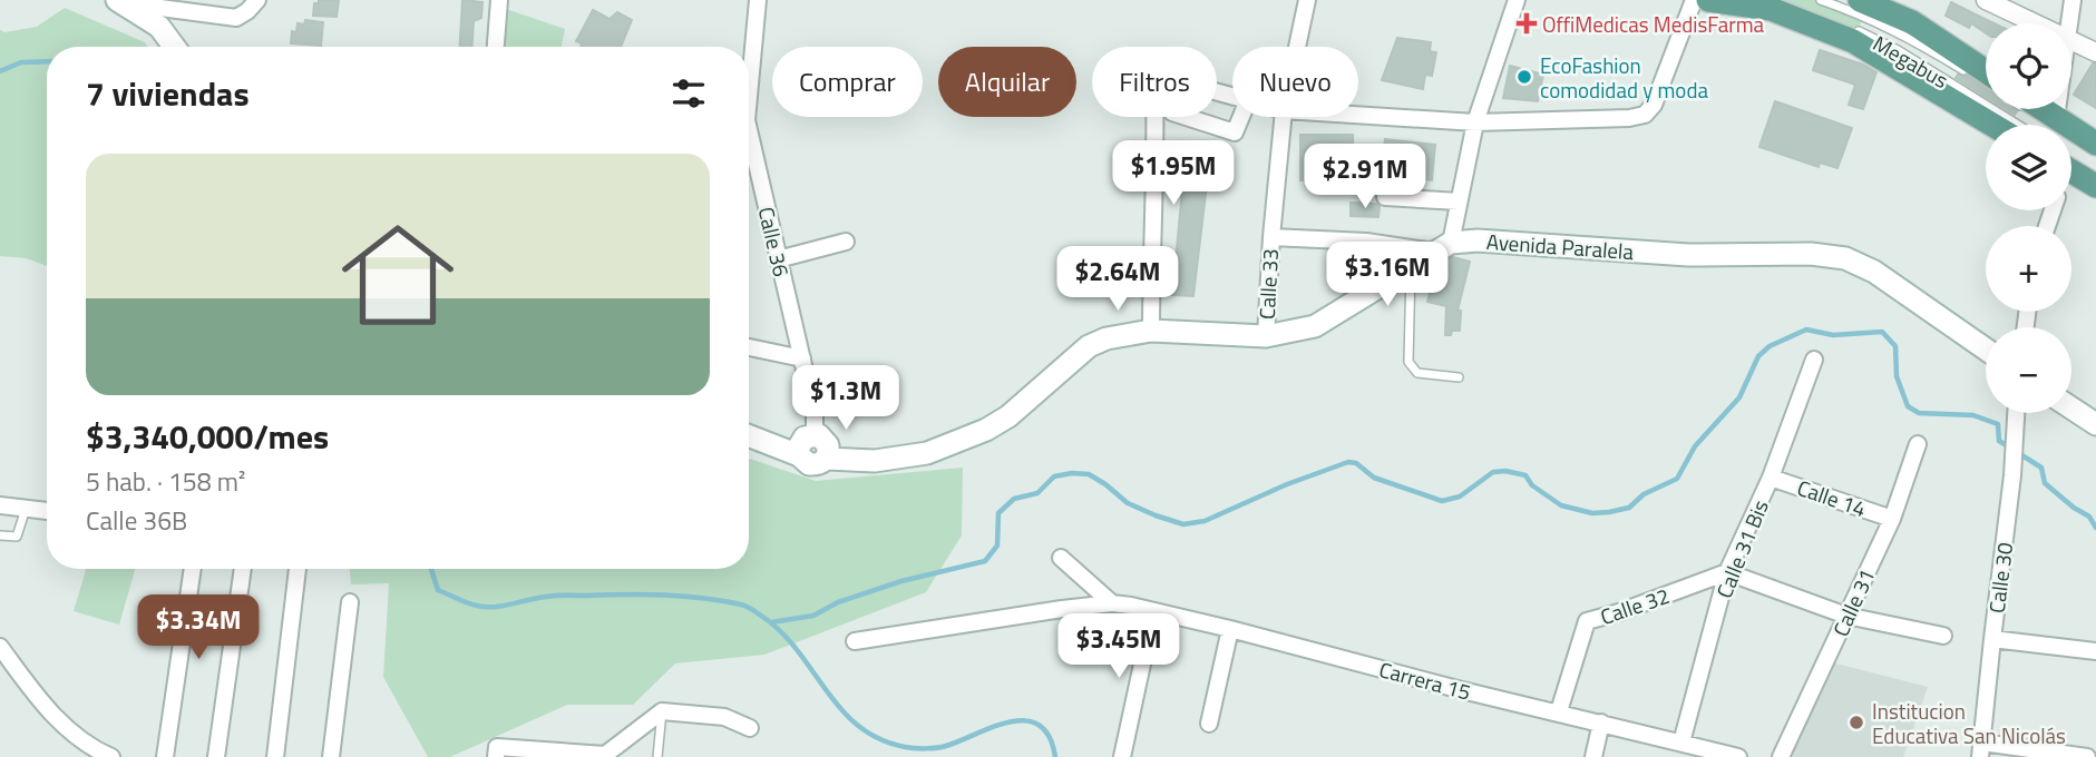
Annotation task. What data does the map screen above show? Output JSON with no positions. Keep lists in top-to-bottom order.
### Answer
{
  "streets": {
    "main road": ["Avenida Paralela"],
    "street": [
      "Calle 36",
      "Calle 33",
      "Calle 14",
      "Calle 31 Bis",
      "Calle 30",
      "Calle 31",
      "Calle 32",
      "Carrera 15"
    ],
    "lane": ["Megabus"]
  },
  "crossings": [
    ["Calle 36", "Avenida Paralela"],
    ["Avenida Paralela", "Calle 33"],
    ["Calle 14", "Calle 31 Bis"],
    ["Calle 14", "Calle 31"],
    ["Calle 31 Bis", "Calle 32"],
    ["Calle 31 Bis", "Carrera 15"],
    ["Calle 32", "Carrera 15"]
  ],
  "places": {
    "health": ["OffiMedicas MedisFarma"],
    "other": ["EcoFashion comodidad y moda", "Institucion Educativa San Nicolás"]
  },
  "page": {
    "map_buttons": ["+", "−"],
    "chip": [
      "Comprar",
      "Alquilar",
      "Filtros",
      "Nuevo"
    ],
    "heading": "7 viviendas",
    "price": [
      "$1.95M",
      "$2.91M",
      "$3.16M",
      "$2.64M",
      "$1.3M",
      "$3.34M",
      "$3.45M"
    ],
    "list": [
      {
        "name": "$3,340,000/mes",
        "note": "5 hab. · 158 m² · Calle 36B"
      }
    ]
  }
}
